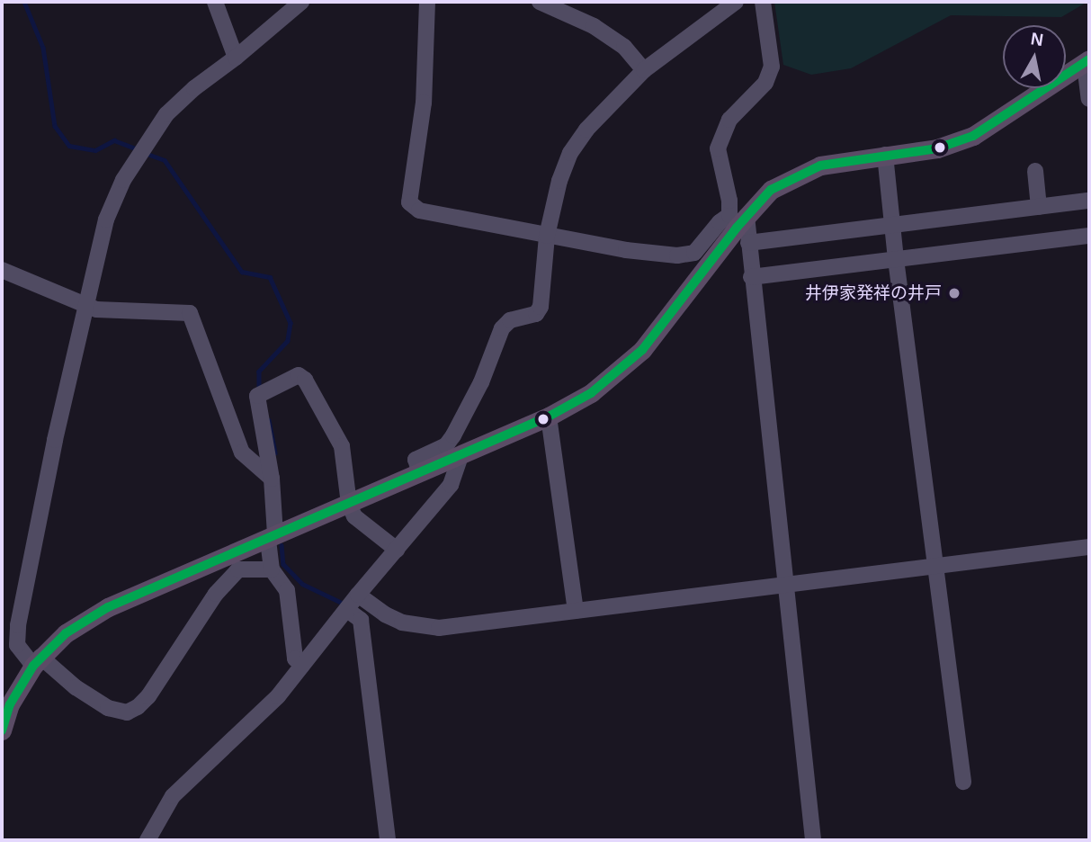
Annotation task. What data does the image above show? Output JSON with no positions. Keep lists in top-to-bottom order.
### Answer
{
  "places": ["井伊家発祥の井戸"],
  "north": "top"
}
